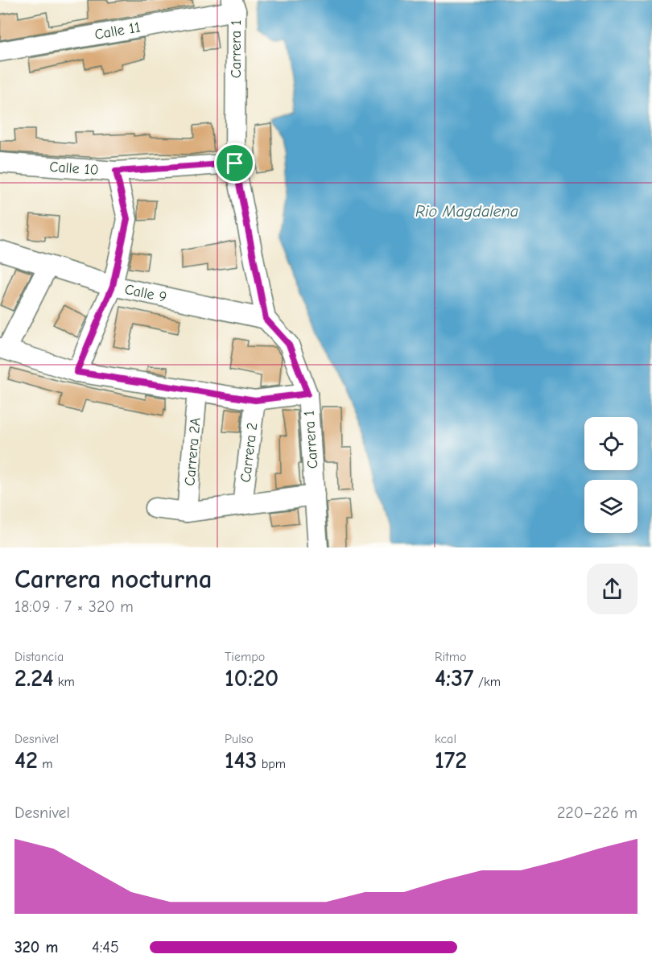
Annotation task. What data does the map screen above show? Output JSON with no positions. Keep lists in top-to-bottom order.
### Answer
{
  "streets": {
    "street": [
      "Calle 11",
      "Carrera 1",
      "Calle 10",
      "Calle 9",
      "Carrera 2A",
      "Carrera 2"
    ]
  },
  "crossings": [
    ["Calle 11", "Carrera 1"],
    ["Carrera 1", "Calle 10"],
    ["Carrera 1", "Calle 9"]
  ],
  "water": ["Rio Magdalena"],
  "page": {
    "heading": ["Carrera nocturna", "18:09 · 7 × 320 m"],
    "stats": [
      ["Distancia", "2.24 km"],
      ["Tiempo", "10:20"],
      ["Ritmo", "4:37 /km"],
      ["Desnivel", "42 m"],
      ["Pulso", "143 bpm"],
      ["kcal", "172"]
    ],
    "chart": ["Desnivel", "220–226 m"],
    "list": [
      {
        "name": "320 m",
        "note": "4:45"
      }
    ]
  }
}
